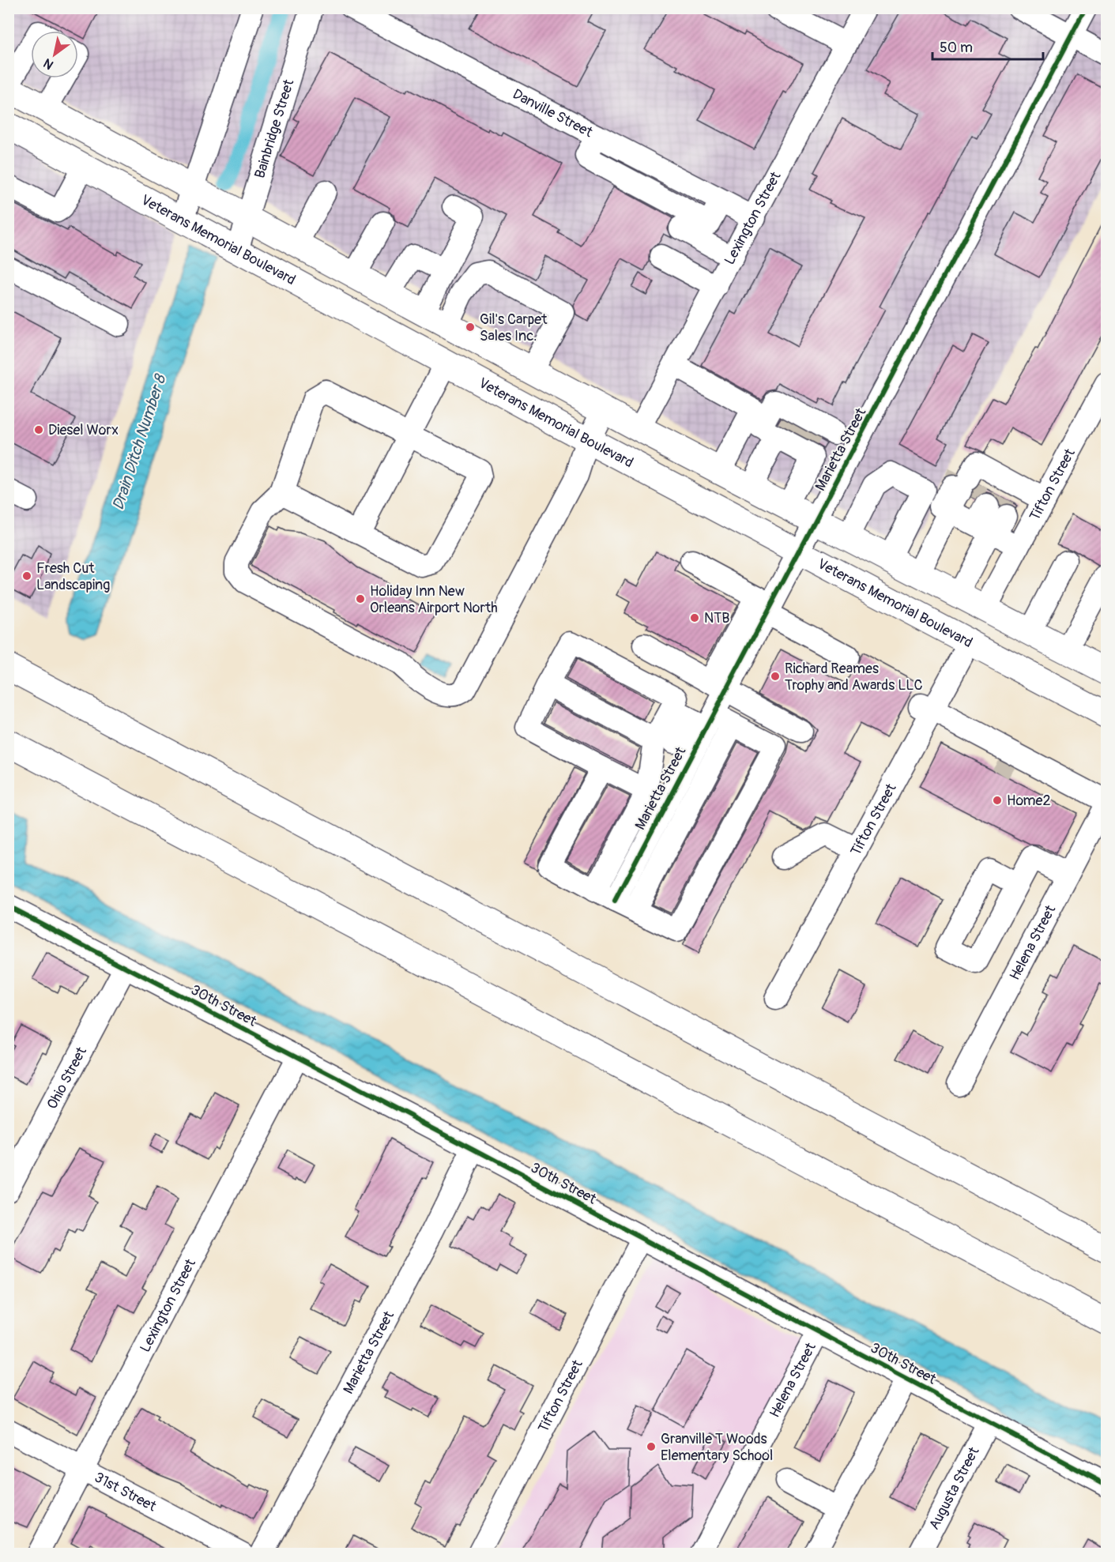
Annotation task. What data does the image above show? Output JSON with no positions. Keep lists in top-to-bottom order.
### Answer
{
  "streets": {
    "main road": ["Veterans Memorial Boulevard"],
    "street": [
      "Danville Street",
      "Bainbridge Street",
      "Lexington Street",
      "Marietta Street",
      "Tifton Street",
      "Helena Street",
      "30th Street",
      "Ohio Street",
      "Augusta Street",
      "31st Street"
    ]
  },
  "crossings": [
    ["Danville Street", "Lexington Street"],
    ["Bainbridge Street", "Veterans Memorial Boulevard"],
    ["Lexington Street", "30th Street"],
    ["Lexington Street", "31st Street"],
    ["Veterans Memorial Boulevard", "Marietta Street"],
    ["Veterans Memorial Boulevard", "Tifton Street"],
    ["Marietta Street", "30th Street"],
    ["Tifton Street", "30th Street"],
    ["Helena Street", "30th Street"],
    ["30th Street", "Ohio Street"],
    ["30th Street", "Augusta Street"]
  ],
  "water": ["Drain Ditch Number 8"],
  "places": [
    "Gil's Carpet Sales Inc.",
    "Diesel Worx",
    "Fresh Cut Landscaping",
    "Holiday Inn New Orleans Airport North",
    "NTB",
    "Richard Reames Trophy and Awards LLC",
    "Home2",
    "Granville T Woods Elementary School"
  ],
  "scale_bar": "50 m",
  "north": "bottom left"
}
